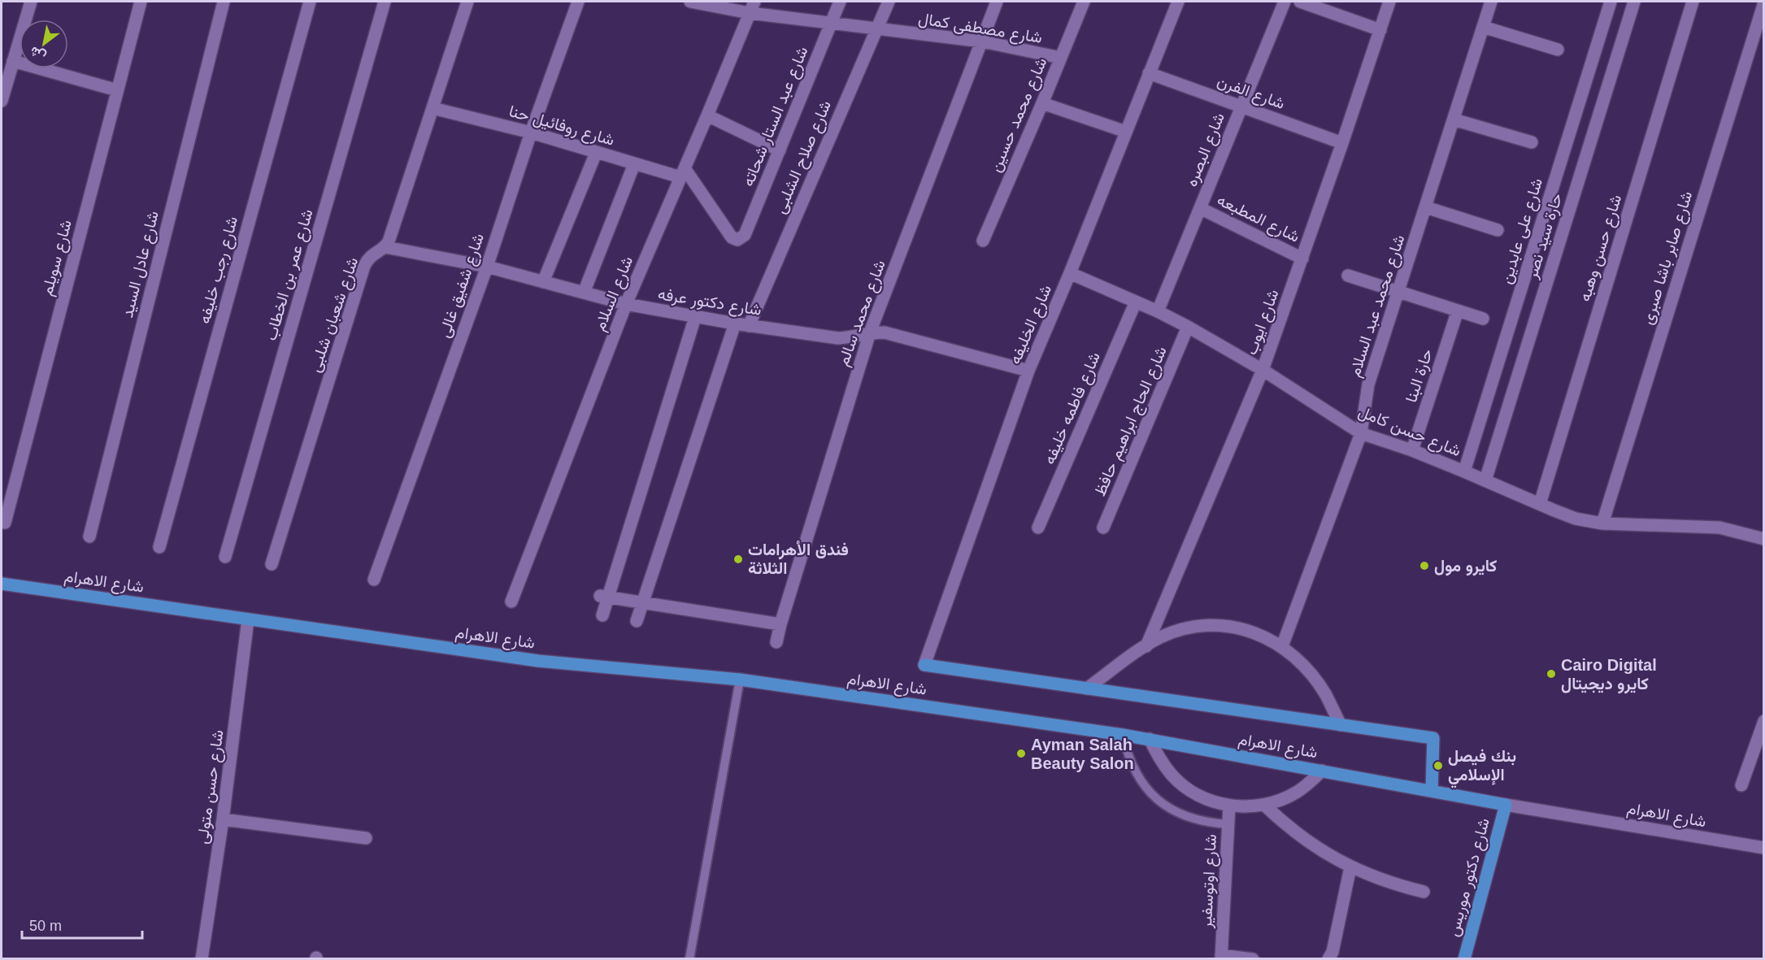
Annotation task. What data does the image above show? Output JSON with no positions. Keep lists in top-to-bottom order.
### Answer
{
  "streets": {
    "main road": ["شارع الاهرام", "شارع دكتور موريس"],
    "street": [
      "شارع مصطفى كمال",
      "شارع الفرن",
      "شارع محمد حسين",
      "شارع عبد الستار شحاته",
      "شارع روفائيل حنا",
      "شارع البصره",
      "شارع صلاح الشلبى",
      "شارع المطبعه",
      "شارع على عابدين",
      "حارة سيد نصر",
      "شارع حسن وهبه",
      "شارع سويلم",
      "شارع صابر باشا صبرى",
      "شارع عادل السيد",
      "شارع رجب خليفه",
      "شارع عمر بن الخطاب",
      "شارع شفيق غالى",
      "شارع السلام",
      "شارع دكتور عرفه",
      "شارع محمد عبد السلام",
      "شارع محمد سالم",
      "شارع شعبان شلبى",
      "شارع ايوب",
      "شارع الخليفه",
      "حارة البنا",
      "شارع فاطمه خليفه",
      "شارع الحاج ابراهيم حافظ",
      "شارع حسن كامل",
      "شارع حسن متولى",
      "شارع اوتوسفير"
    ]
  },
  "crossings": [
    ["شارع مصطفى كمال", "شارع محمد حسين"],
    ["شارع مصطفى كمال", "شارع عبد الستار شحاته"],
    ["شارع مصطفى كمال", "شارع صلاح الشلبى"],
    ["شارع مصطفى كمال", "شارع السلام"],
    ["شارع مصطفى كمال", "شارع محمد سالم"],
    ["شارع الفرن", "شارع البصره"],
    ["شارع الفرن", "شارع ايوب"],
    ["شارع الفرن", "شارع الخليفه"],
    ["شارع عبد الستار شحاته", "شارع روفائيل حنا"],
    ["شارع عبد الستار شحاته", "شارع السلام"],
    ["شارع روفائيل حنا", "شارع شفيق غالى"],
    ["شارع روفائيل حنا", "شارع السلام"],
    ["شارع روفائيل حنا", "شارع شعبان شلبى"],
    ["شارع البصره", "شارع المطبعه"],
    ["شارع البصره", "شارع حسن كامل"],
    ["شارع صلاح الشلبى", "شارع دكتور عرفه"],
    ["شارع المطبعه", "شارع ايوب"],
    ["شارع على عابدين", "شارع حسن كامل"],
    ["حارة سيد نصر", "شارع حسن كامل"],
    ["شارع حسن وهبه", "شارع حسن كامل"],
    ["شارع صابر باشا صبرى", "شارع حسن كامل"],
    ["شارع شفيق غالى", "شارع دكتور عرفه"],
    ["شارع السلام", "شارع دكتور عرفه"],
    ["شارع دكتور عرفه", "شارع محمد سالم"],
    ["شارع دكتور عرفه", "شارع شعبان شلبى"],
    ["شارع دكتور عرفه", "شارع الخليفه"],
    ["شارع محمد عبد السلام", "شارع حسن كامل"],
    ["شارع ايوب", "شارع حسن كامل"],
    ["شارع الخليفه", "شارع حسن كامل"],
    ["شارع الخليفه", "شارع الاهرام"],
    ["حارة البنا", "شارع حسن كامل"],
    ["شارع فاطمه خليفه", "شارع حسن كامل"],
    ["شارع الحاج ابراهيم حافظ", "شارع حسن كامل"],
    ["شارع الاهرام", "شارع حسن متولى"],
    ["شارع الاهرام", "شارع دكتور موريس"]
  ],
  "places": [
    "فندق الأهرامات الثلاثة",
    "كايرو مول",
    "Cairo Digital كايرو ديجيتال",
    "Ayman Salah Beauty Salon",
    "بنك فيصل الإسلامي"
  ],
  "scale_bar": "50 m",
  "north": "bottom left"
}
